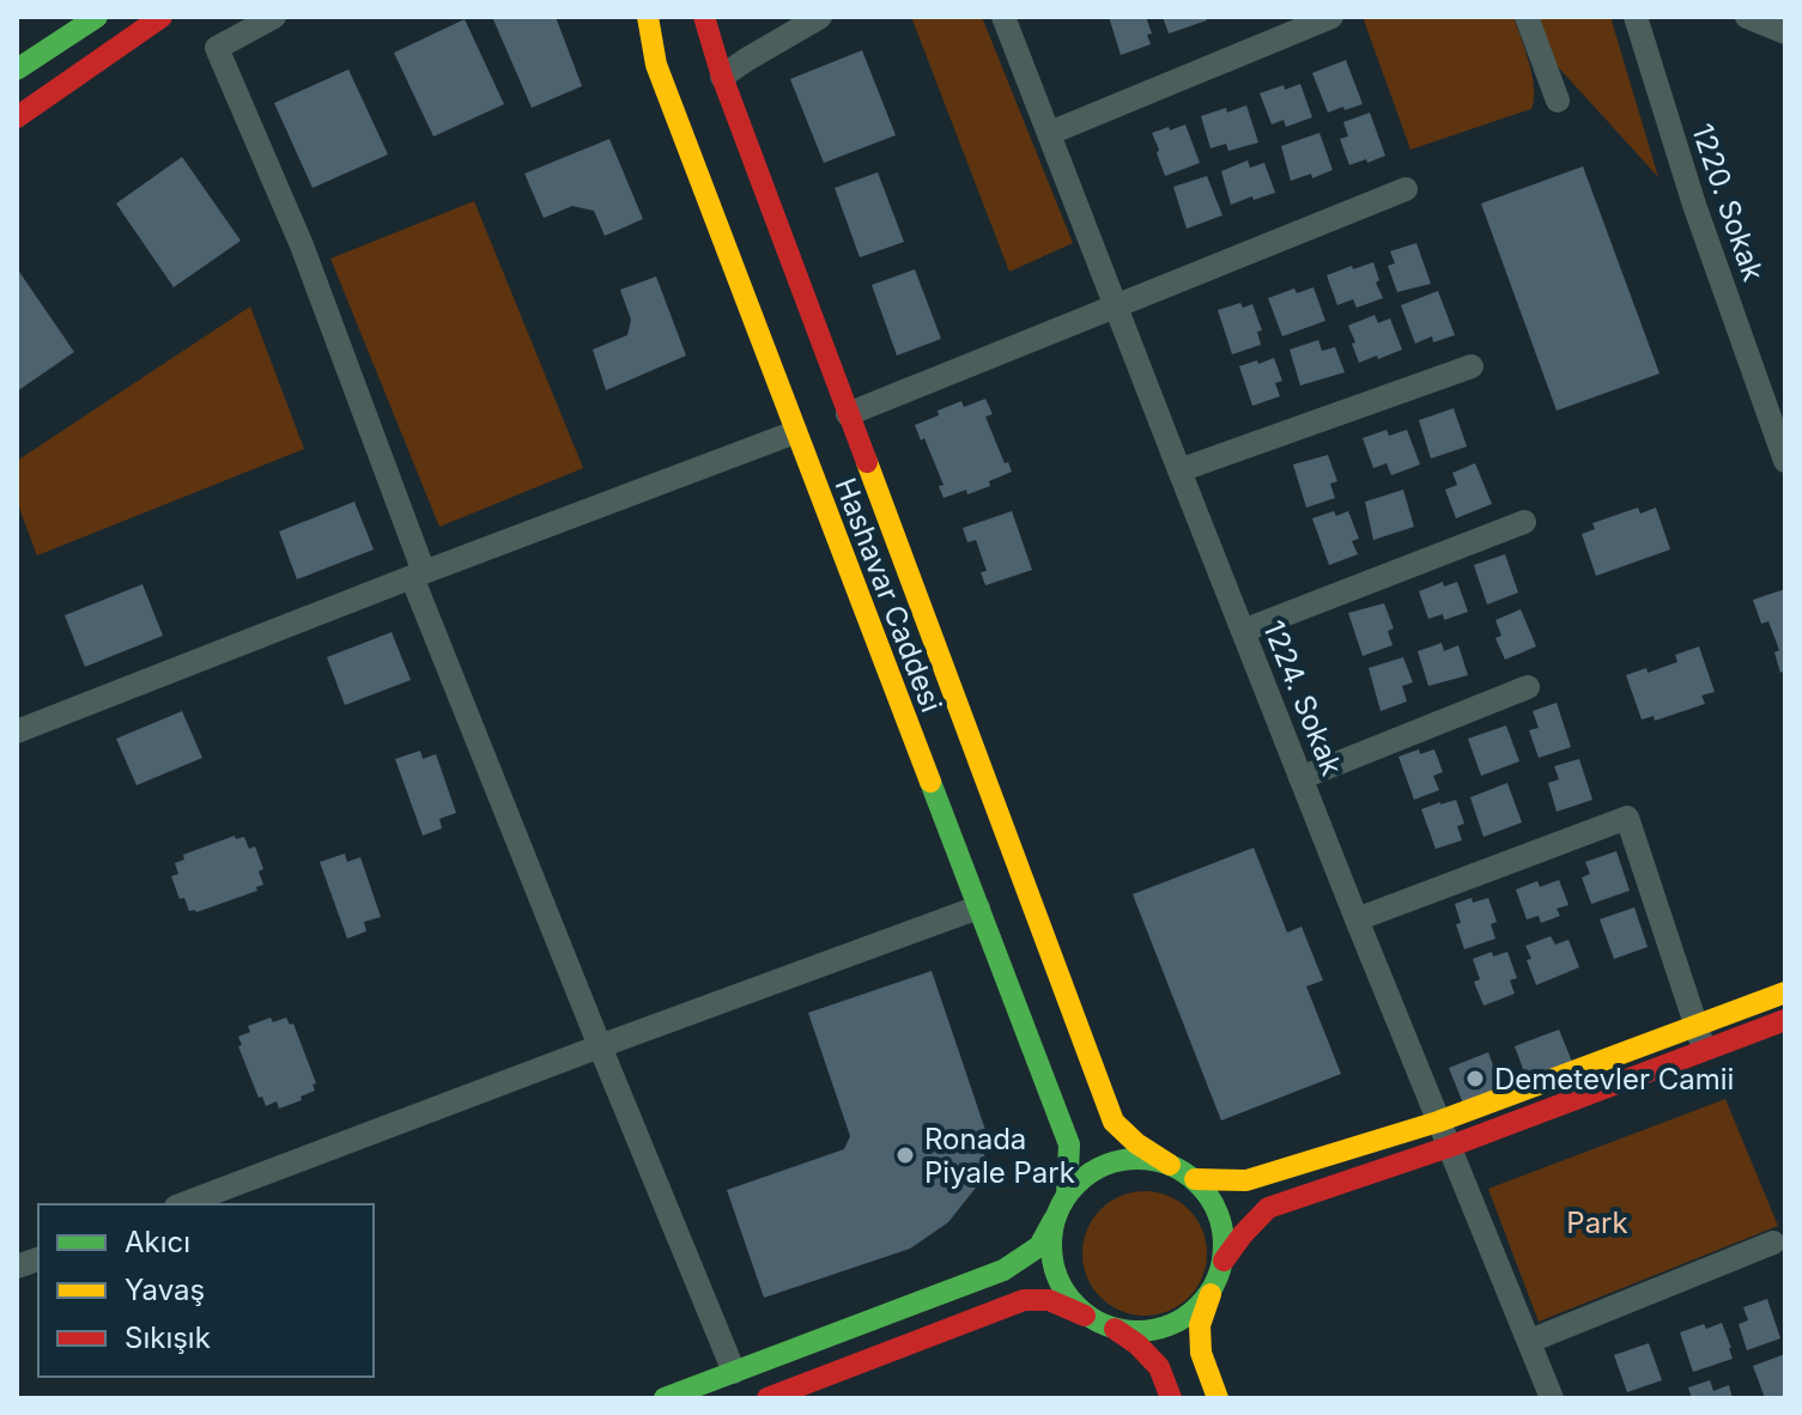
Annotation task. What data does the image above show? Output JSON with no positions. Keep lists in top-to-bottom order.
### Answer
{
  "streets": {
    "main road": ["Hashavar Caddesi"],
    "street": ["1220. Sokak", "1224. Sokak"]
  },
  "parks": ["Park"],
  "places": ["Demetevler Camii", "Ronada Piyale Park"],
  "legend": ["Akıcı", "Yavaş", "Sıkışık"]
}
